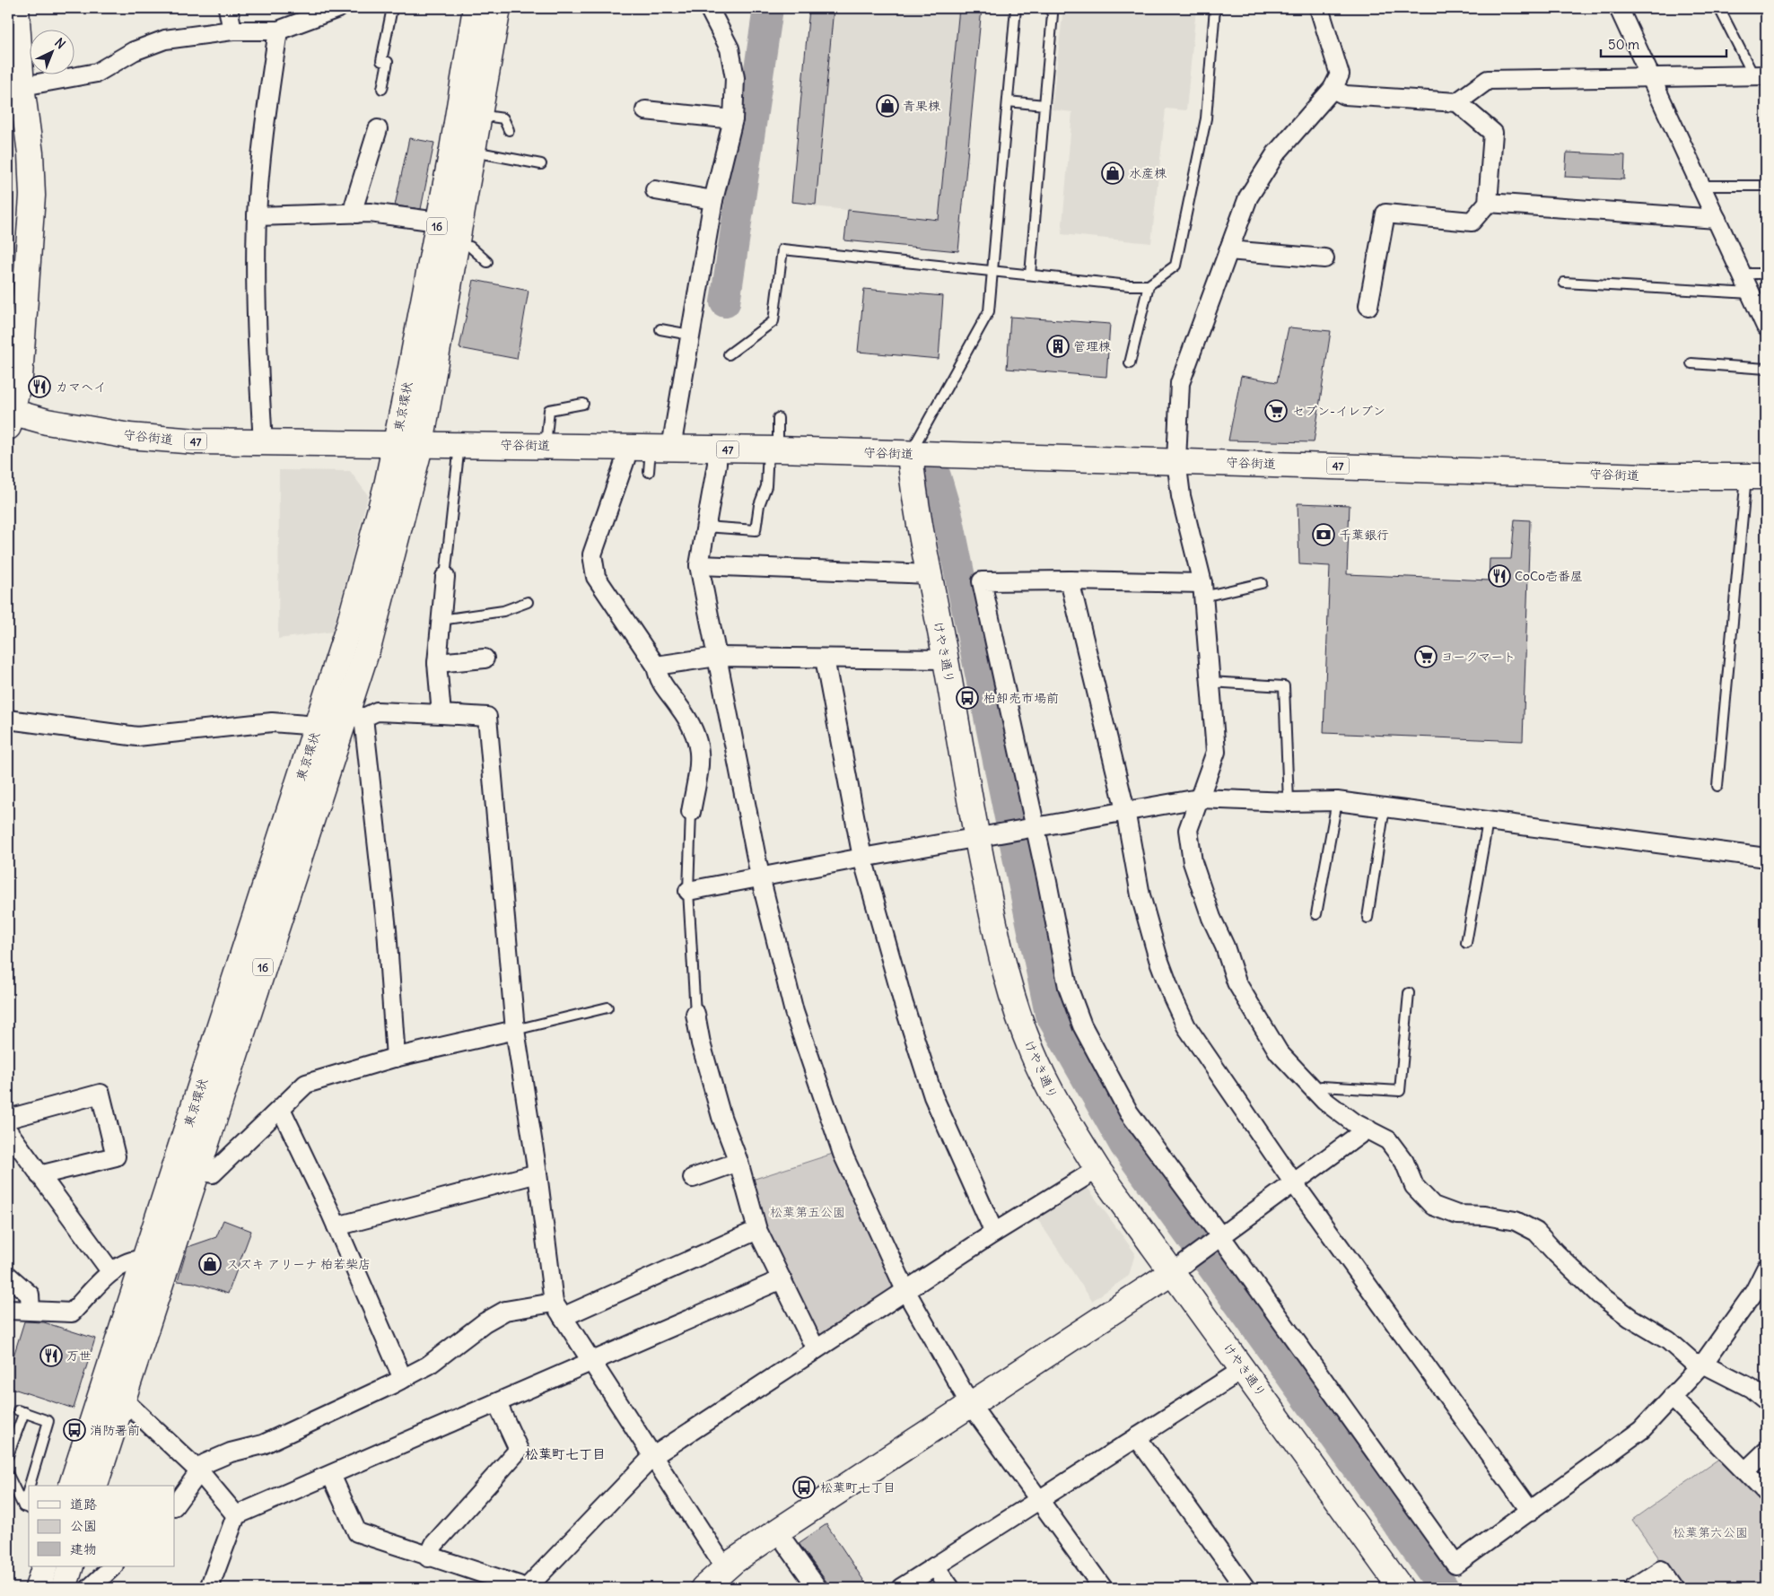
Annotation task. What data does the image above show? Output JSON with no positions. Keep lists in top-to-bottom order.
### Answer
{
  "streets": {
    "main road": [
      "16",
      "東京環状",
      "守谷街道",
      "47",
      "けやき通り"
    ]
  },
  "crossings": [
    ["東京環状", "守谷街道"],
    ["守谷街道", "けやき通り"]
  ],
  "districts": ["松葉町七丁目"],
  "parks": ["松葉第五公園", "松葉第六公園"],
  "places": {
    "shop": ["青果棟", "水産棟", "スズキ アリーナ 柏若柴店"],
    "building": ["管理棟"],
    "restaurant": ["カマヘイ", "CoCo壱番屋", "万世"],
    "supermarket": ["セブン-イレブン", "ヨークマート"],
    "bank": ["千葉銀行"],
    "bus stop": ["柏卸売市場前", "消防署前", "松葉町七丁目"]
  },
  "legend": ["道路", "公園", "建物"],
  "scale_bar": "50 m",
  "north": "top right"
}
